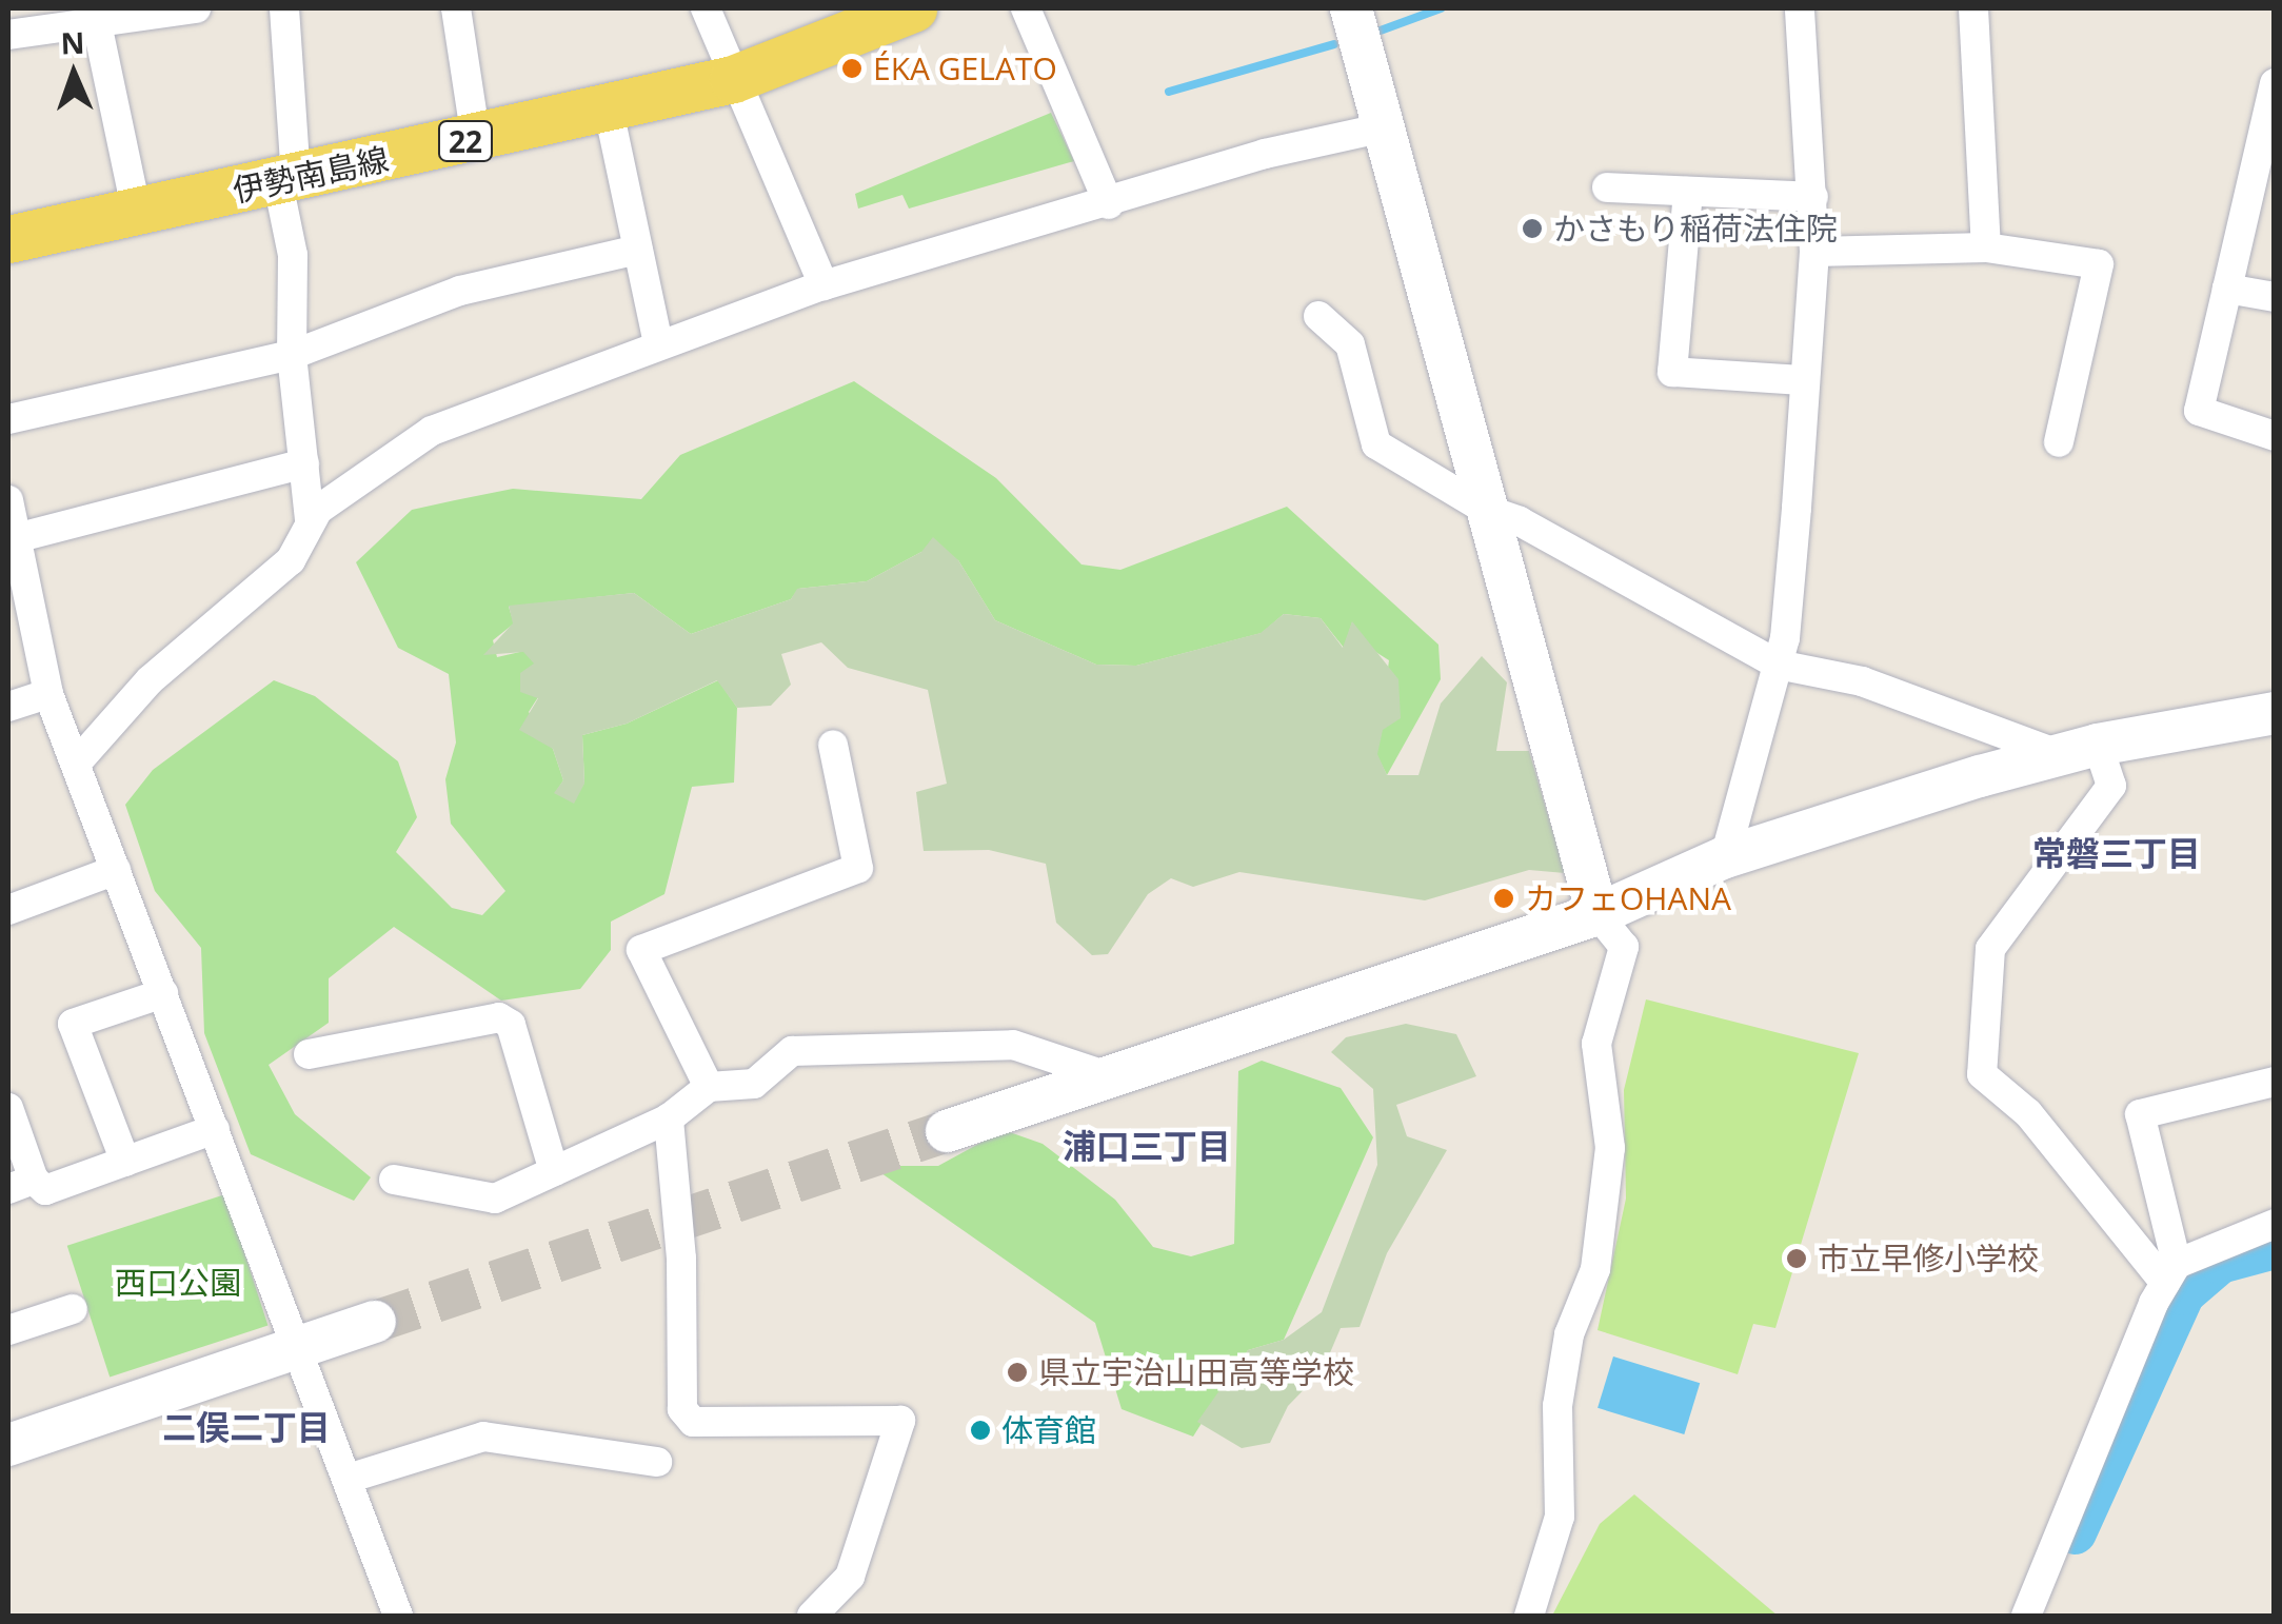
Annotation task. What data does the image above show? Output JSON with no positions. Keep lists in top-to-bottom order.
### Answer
{
  "streets": {
    "main road": ["22", "伊勢南島線"]
  },
  "districts": ["常磐三丁目", "浦口三丁目", "二俣二丁目"],
  "parks": ["西口公園"],
  "places": [
    "ÉKA GELATO",
    "かさもり稲荷法住院",
    "カフェOHANA",
    "市立早修小学校",
    "県立宇治山田高等学校",
    "体育館"
  ],
  "north": "top"
}
